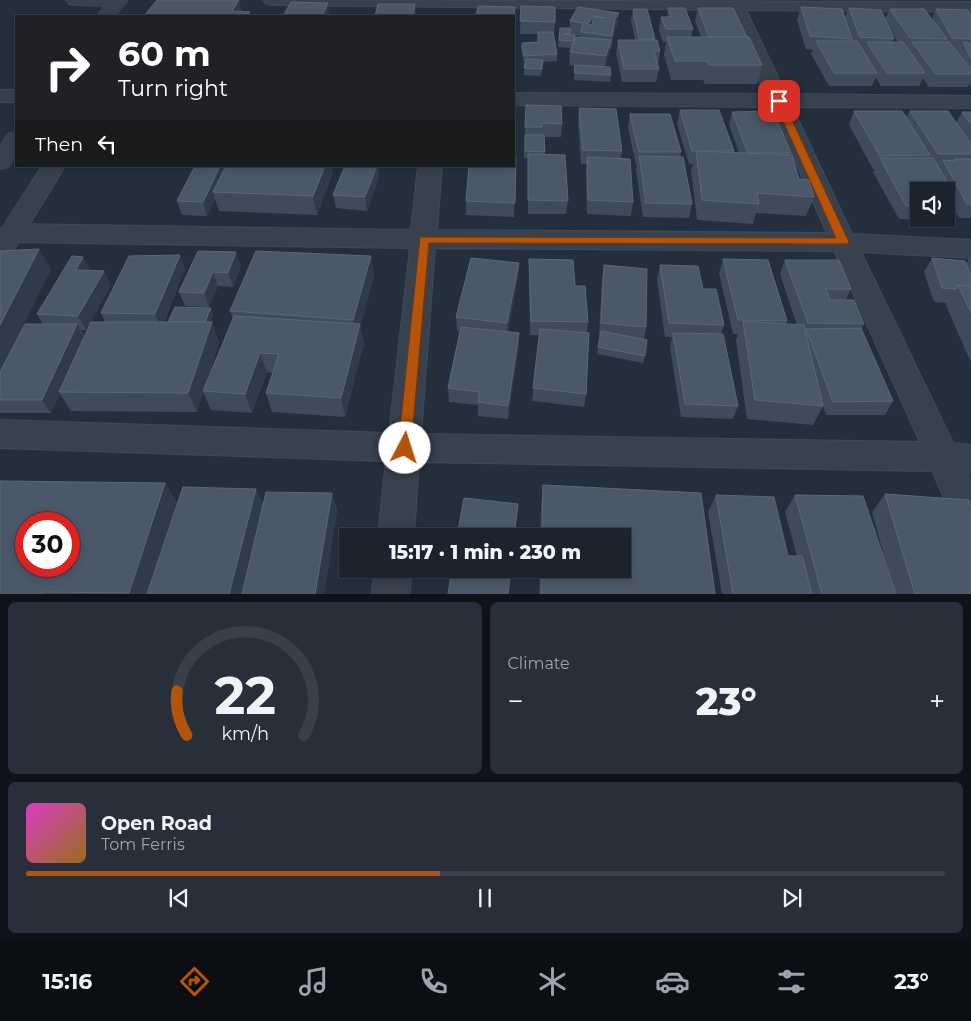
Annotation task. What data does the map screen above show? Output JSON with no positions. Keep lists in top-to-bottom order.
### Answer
{
  "page": {
    "turn": ["60 m", "Turn right"],
    "then": "Then",
    "limit": "30",
    "trip": "15:17 · 1 min · 230 m",
    "tile": "Climate",
    "heat": ["−", "23°", "+"],
    "song": ["Open Road", "Tom Ferris"],
    "tabs": ["15:16", "23°"],
    "gauge": ["22", "km/h"]
  }
}
